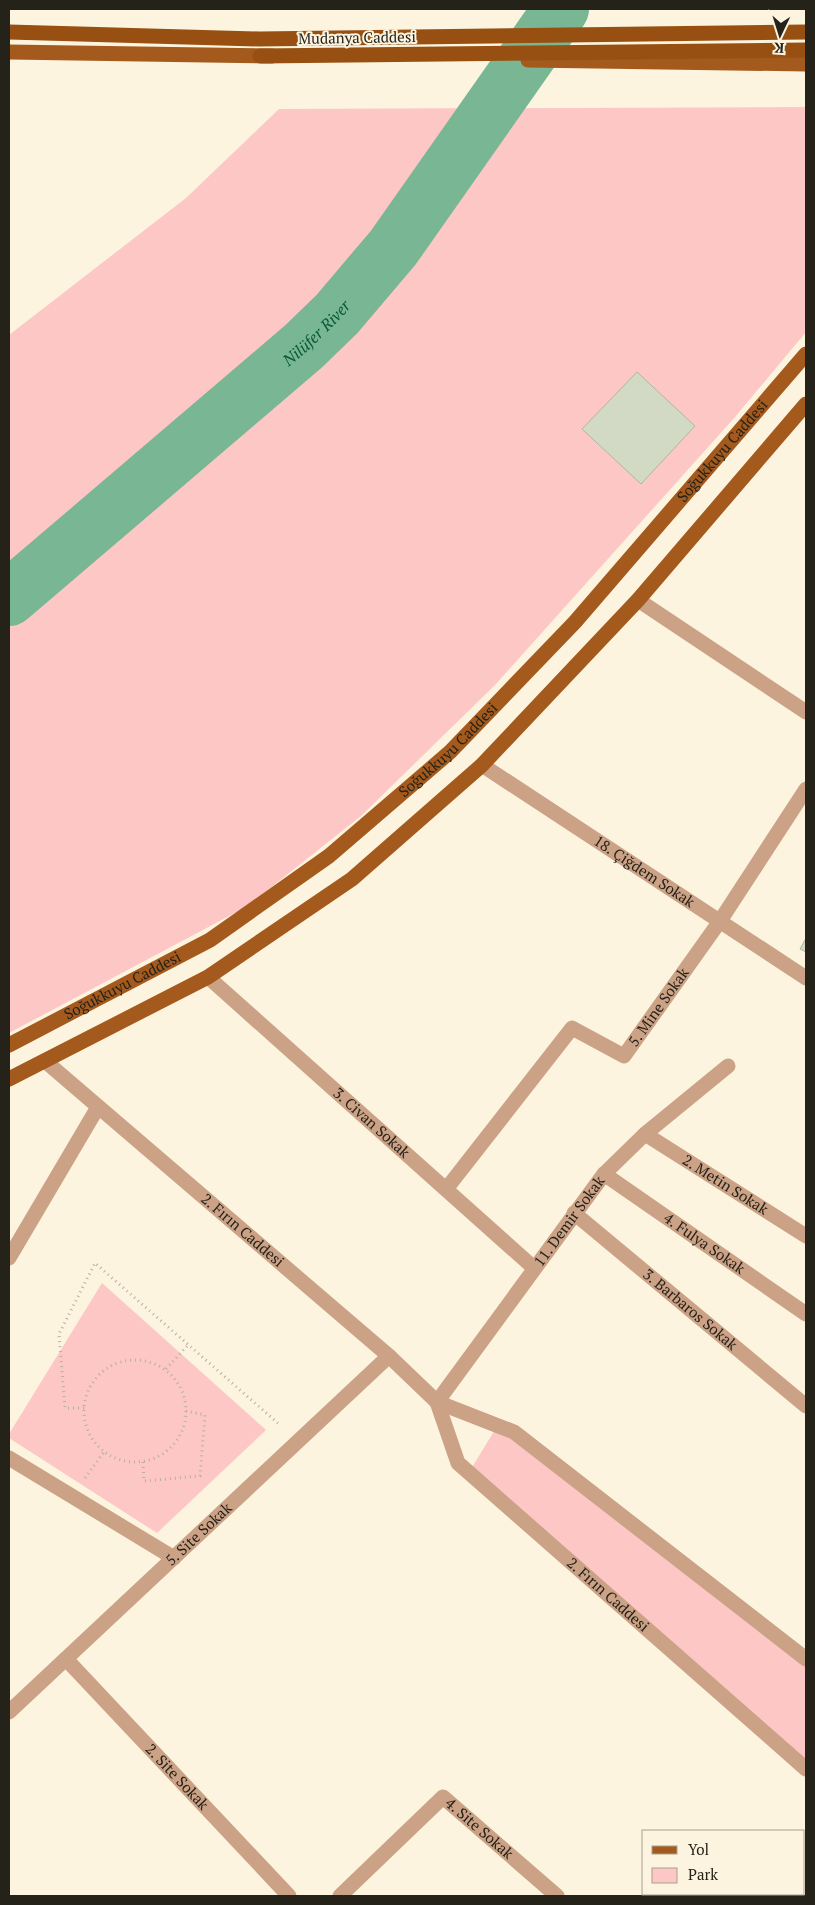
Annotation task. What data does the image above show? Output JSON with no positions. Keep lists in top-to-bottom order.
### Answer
{
  "streets": {
    "highway": ["Mudanya Caddesi"],
    "main road": ["Soğukkuyu Caddesi"],
    "street": [
      "18. Çiğdem Sokak",
      "5. Mine Sokak",
      "3. Civan Sokak",
      "2. Metin Sokak",
      "11. Demir Sokak",
      "2. Fırın Caddesi",
      "4. Fulya Sokak",
      "3. Barbaros Sokak",
      "5. Site Sokak",
      "2. Site Sokak",
      "4. Site Sokak"
    ]
  },
  "crossings": [
    ["Soğukkuyu Caddesi", "18. Çiğdem Sokak"],
    ["Soğukkuyu Caddesi", "3. Civan Sokak"],
    ["Soğukkuyu Caddesi", "2. Fırın Caddesi"],
    ["18. Çiğdem Sokak", "5. Mine Sokak"],
    ["5. Mine Sokak", "3. Civan Sokak"],
    ["3. Civan Sokak", "11. Demir Sokak"],
    ["2. Metin Sokak", "11. Demir Sokak"],
    ["11. Demir Sokak", "2. Fırın Caddesi"],
    ["11. Demir Sokak", "4. Fulya Sokak"],
    ["11. Demir Sokak", "3. Barbaros Sokak"],
    ["2. Fırın Caddesi", "5. Site Sokak"],
    ["5. Site Sokak", "2. Site Sokak"]
  ],
  "water": ["Nilüfer River"],
  "legend": ["Yol", "Park"],
  "north": "bottom"
}
